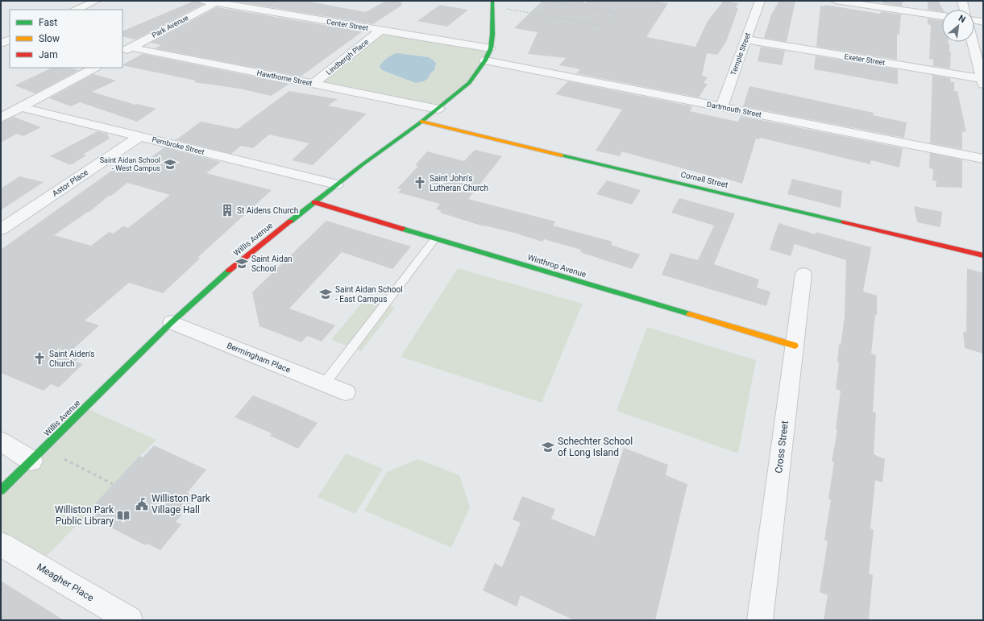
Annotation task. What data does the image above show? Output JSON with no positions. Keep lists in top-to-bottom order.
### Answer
{
  "streets": {
    "street": [
      "Center Street",
      "Park Avenue",
      "Temple Street",
      "Lindbergh Place",
      "Exeter Street",
      "Hawthorne Street",
      "Dartmouth Street",
      "Pembroke Street",
      "Cornell Street",
      "Astor Place",
      "Willis Avenue",
      "Winthrop Avenue",
      "Bermingham Place",
      "Cross Street",
      "Meagher Place"
    ]
  },
  "crossings": [
    ["Center Street", "Park Avenue"],
    ["Center Street", "Lindbergh Place"],
    ["Center Street", "Willis Avenue"],
    ["Park Avenue", "Hawthorne Street"],
    ["Temple Street", "Exeter Street"],
    ["Temple Street", "Dartmouth Street"],
    ["Lindbergh Place", "Hawthorne Street"],
    ["Hawthorne Street", "Willis Avenue"],
    ["Dartmouth Street", "Willis Avenue"],
    ["Pembroke Street", "Astor Place"],
    ["Pembroke Street", "Willis Avenue"],
    ["Cornell Street", "Willis Avenue"],
    ["Willis Avenue", "Winthrop Avenue"],
    ["Willis Avenue", "Bermingham Place"],
    ["Winthrop Avenue", "Cross Street"]
  ],
  "places": {
    "school or university": [
      "Saint Aidan School - West Campus",
      "Saint Aidan School",
      "Saint Aidan School - East Campus",
      "Schechter School of Long Island"
    ],
    "church": ["Saint John's Lutheran Church", "Saint Aiden's Church"],
    "building": ["St Aidens Church"],
    "public building": ["Williston Park Village Hall"],
    "library": ["Williston Park Public Library"]
  },
  "legend": ["Fast", "Slow", "Jam"],
  "north": "top right"
}
